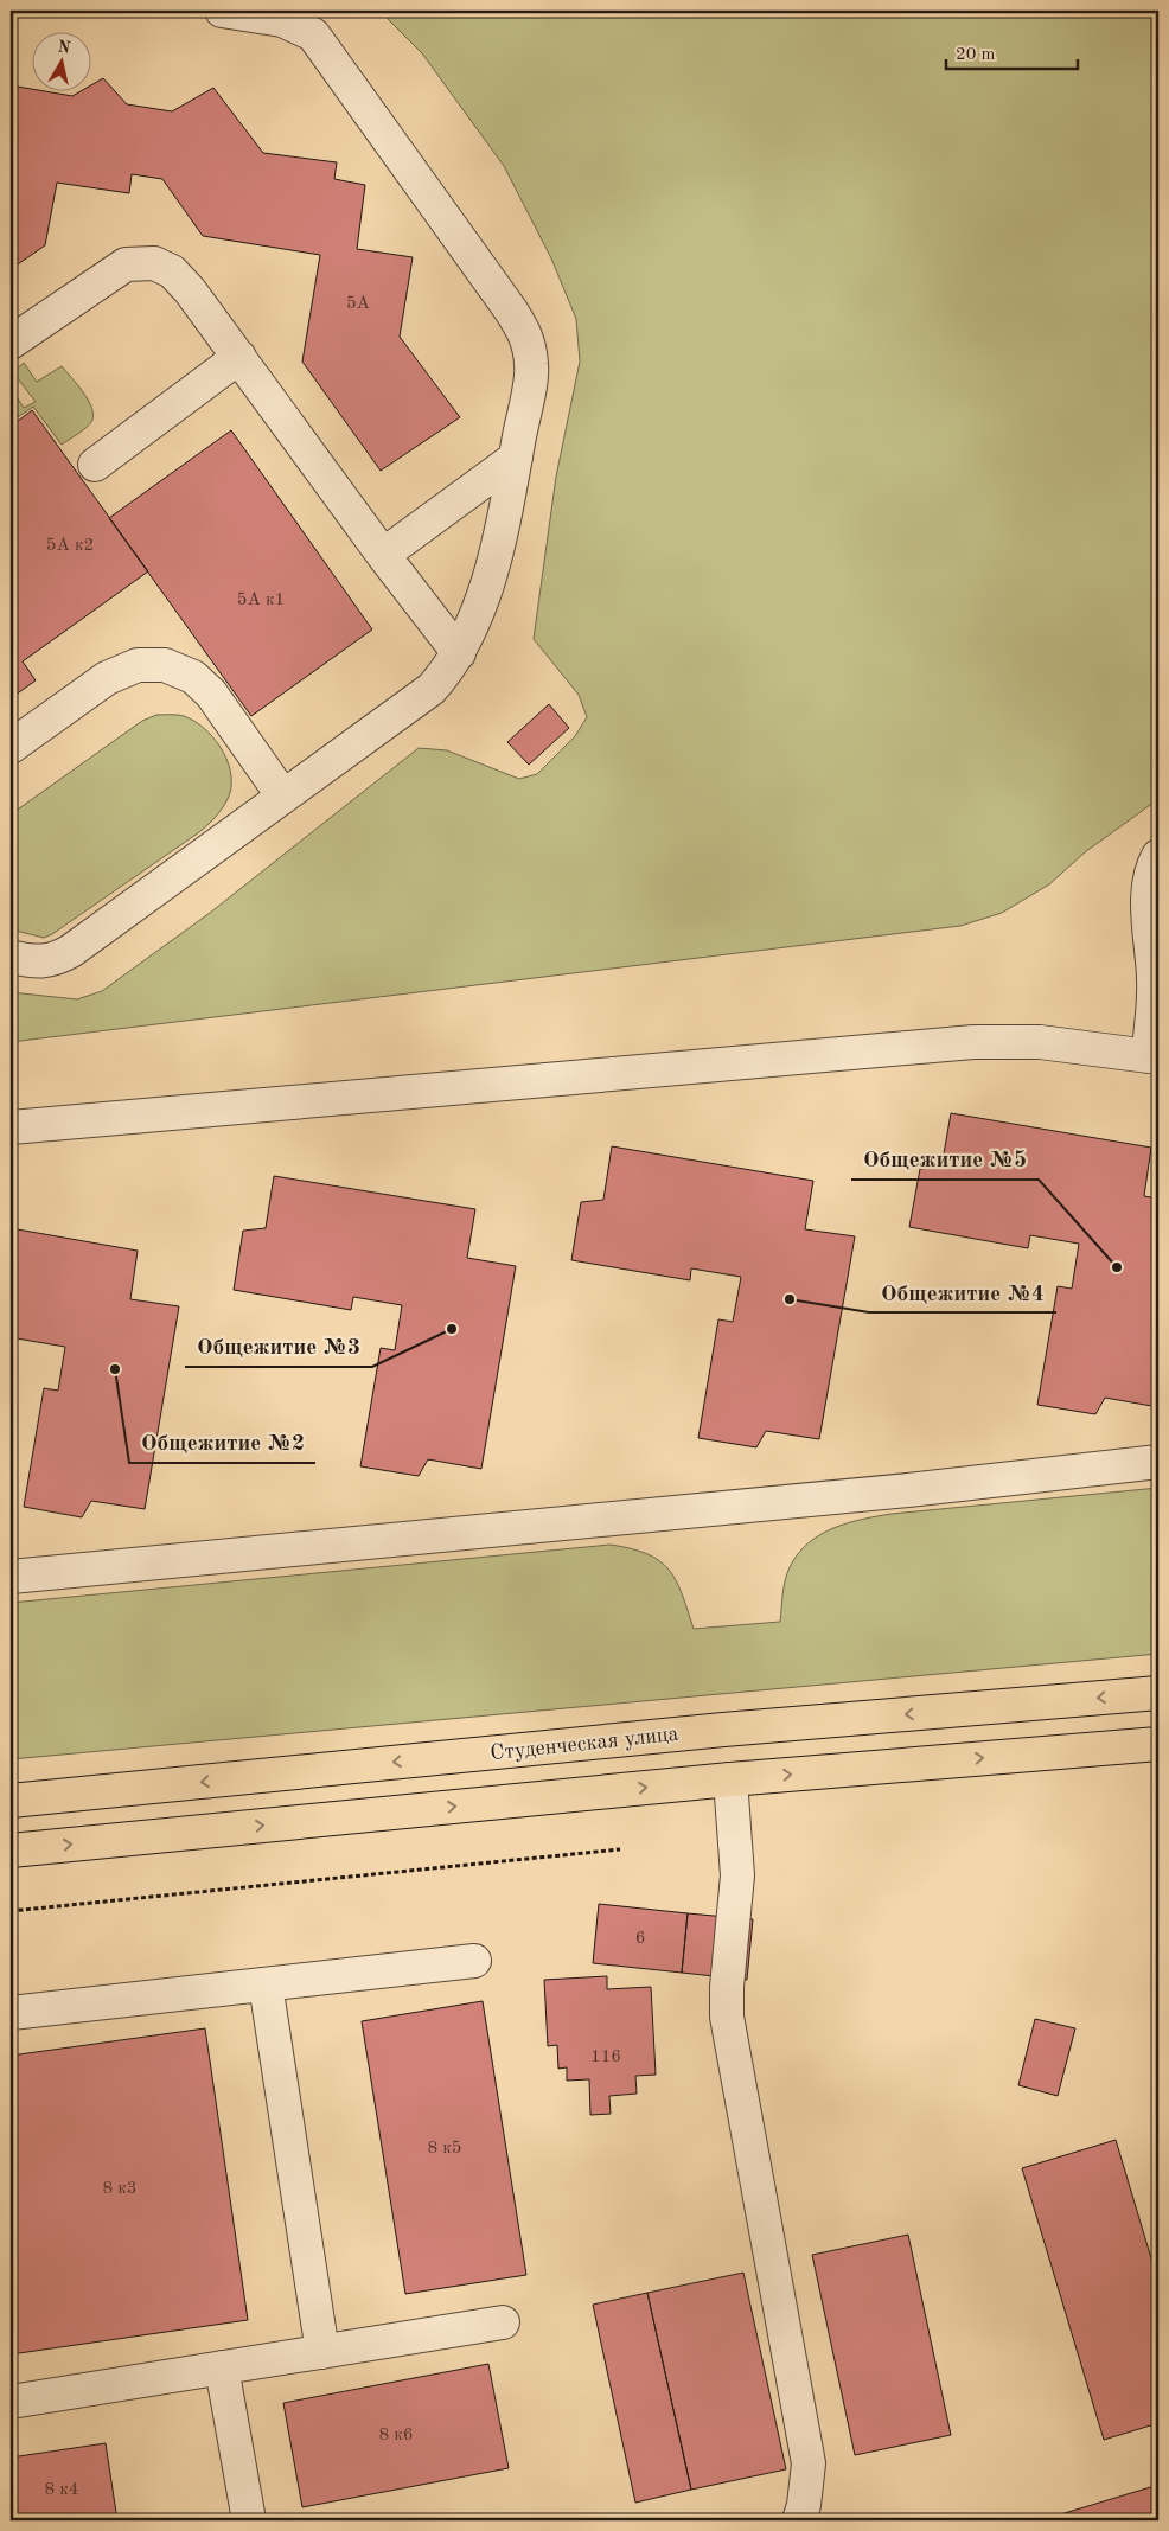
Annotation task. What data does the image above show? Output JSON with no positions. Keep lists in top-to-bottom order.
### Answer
{
  "streets": {
    "main road": ["Студенческая улица"]
  },
  "places": [
    "Общежитие №5",
    "Общежитие №4",
    "Общежитие №3",
    "Общежитие №2"
  ],
  "house_numbers": [
    "5А",
    "5А к2",
    "5А к1",
    "6",
    "116",
    "8 к5",
    "8 к3",
    "8 к6",
    "8 к4"
  ],
  "scale_bar": "20 m",
  "north": "top"
}
